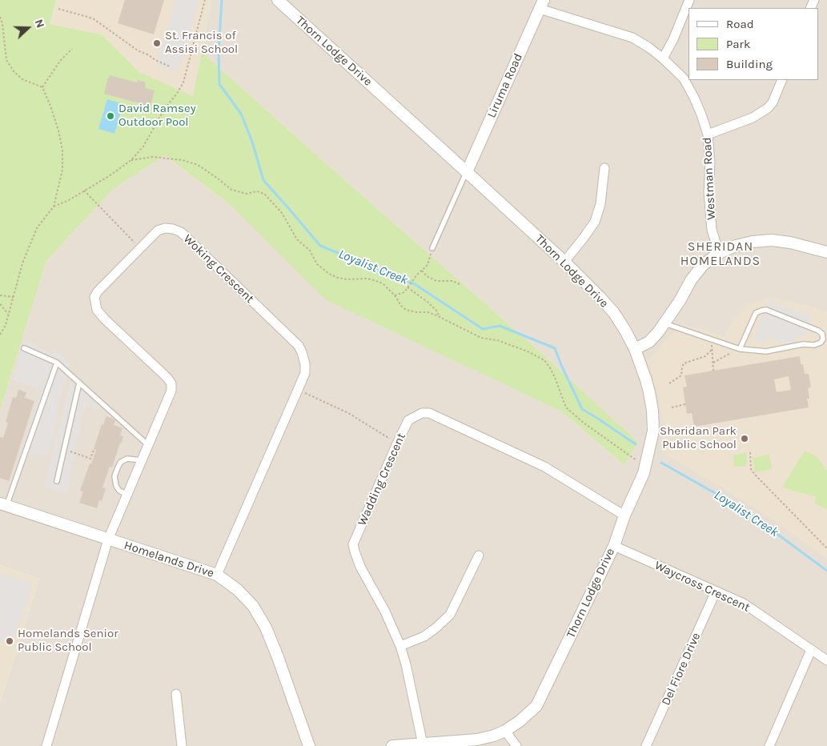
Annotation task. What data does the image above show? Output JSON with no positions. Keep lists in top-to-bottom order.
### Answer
{
  "streets": {
    "street": [
      "Thorn Lodge Drive",
      "Liruma Road",
      "Westman Road",
      "Woking Crescent",
      "Wadding Crescent",
      "Homelands Drive",
      "Waycross Crescent",
      "Del Fiore Drive"
    ]
  },
  "crossings": [
    ["Thorn Lodge Drive", "Liruma Road"],
    ["Thorn Lodge Drive", "Wadding Crescent"],
    ["Thorn Lodge Drive", "Waycross Crescent"],
    ["Liruma Road", "Westman Road"],
    ["Woking Crescent", "Homelands Drive"],
    ["Waycross Crescent", "Del Fiore Drive"]
  ],
  "districts": ["SHERIDAN HOMELANDS"],
  "water": ["Loyalist Creek"],
  "places": [
    "St. Francis of Assisi School",
    "David Ramsey Outdoor Pool",
    "Sheridan Park Public School",
    "Homelands Senior Public School"
  ],
  "legend": ["Road", "Park", "Building"],
  "north": "right"
}
